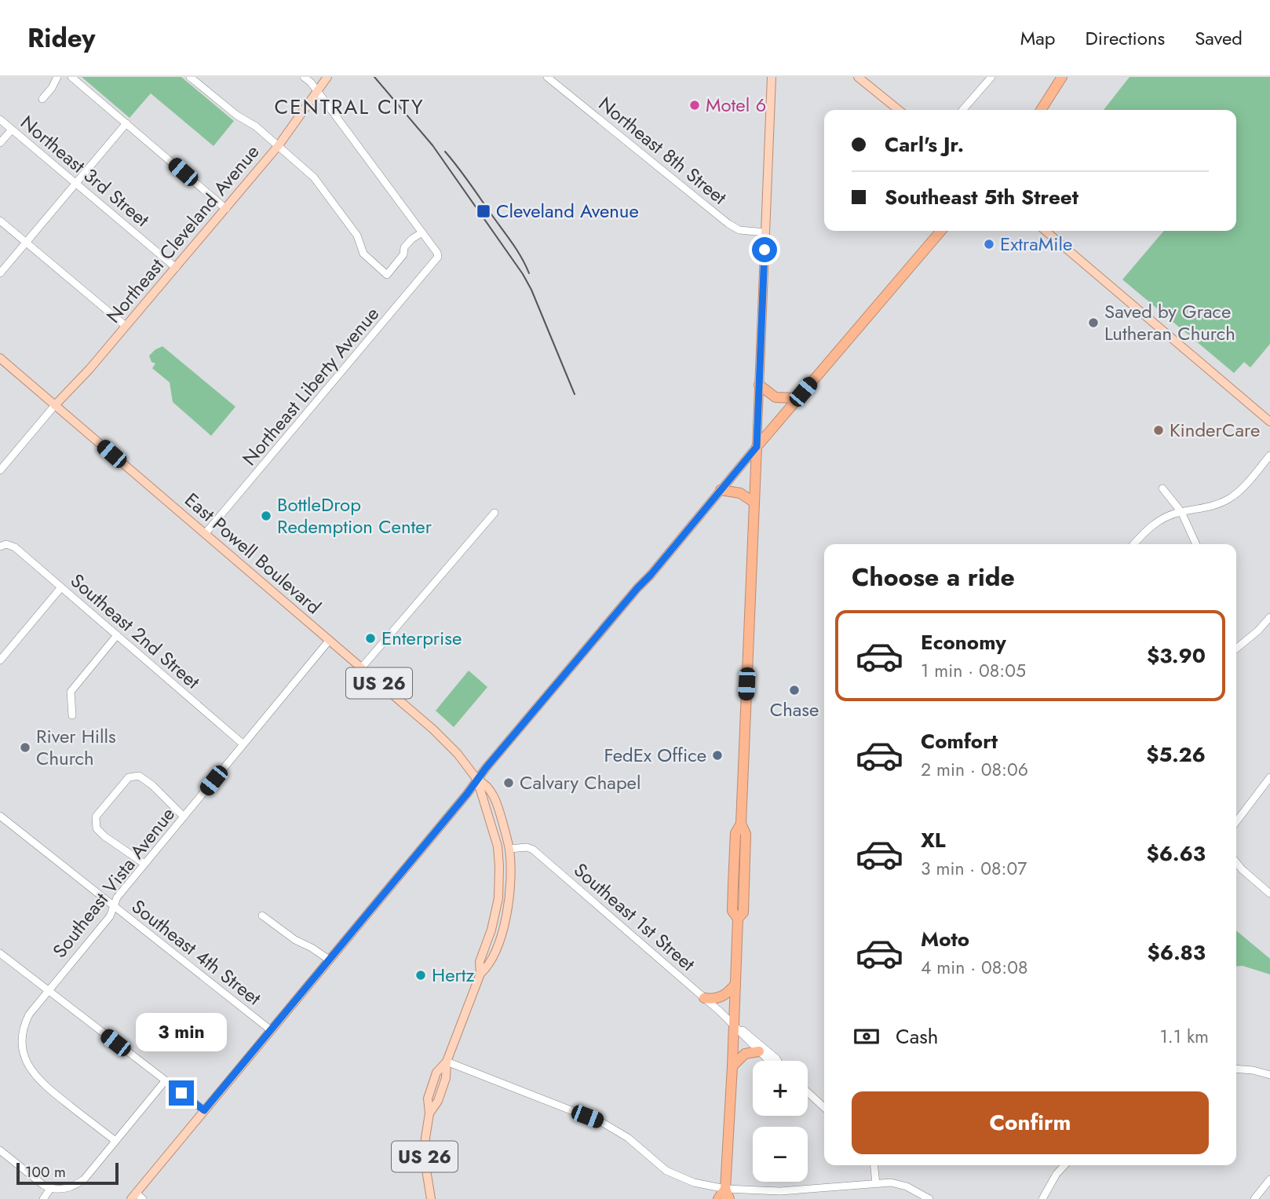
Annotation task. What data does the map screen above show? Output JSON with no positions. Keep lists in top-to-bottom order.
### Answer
{
  "streets": {
    "main road": ["Northeast Cleveland Avenue", "East Powell Boulevard", "US 26"],
    "street": [
      "Northeast 8th Street",
      "Northeast 3rd Street",
      "Northeast Liberty Avenue",
      "Southeast 2nd Street",
      "Southeast Vista Avenue",
      "Southeast 1st Street",
      "Southeast 4th Street"
    ]
  },
  "crossings": [
    ["Northeast 3rd Street", "Northeast Cleveland Avenue"],
    ["Northeast Cleveland Avenue", "East Powell Boulevard"],
    ["Northeast Liberty Avenue", "East Powell Boulevard"],
    ["East Powell Boulevard", "Southeast Vista Avenue"],
    ["East Powell Boulevard", "Southeast 1st Street"],
    ["Southeast 2nd Street", "Southeast Vista Avenue"],
    ["Southeast Vista Avenue", "Southeast 4th Street"]
  ],
  "districts": ["CENTRAL CITY"],
  "places": {
    "other": [
      "Motel 6",
      "ExtraMile",
      "Saved by Grace Lutheran Church",
      "KinderCare",
      "BottleDrop Redemption Center",
      "Enterprise",
      "Chase",
      "River Hills Church",
      "FedEx Office",
      "Calvary Chapel",
      "Hertz"
    ],
    "transit": ["Cleveland Avenue"]
  },
  "scale_bar": "100 m",
  "page": {
    "header": "Ridey",
    "nav": ["Map", "Directions", "Saved"],
    "banner": ["Carl's Jr.", "Southeast 5th Street"],
    "heading": "Choose a ride",
    "list": [
      {
        "name": "Economy",
        "note": "1 min · 08:05",
        "value": "$3.90"
      },
      {
        "name": "Comfort",
        "note": "2 min · 08:06",
        "value": "$5.26"
      },
      {
        "name": "XL",
        "note": "3 min · 08:07",
        "value": "$6.63"
      },
      {
        "name": "Moto",
        "note": "4 min · 08:08",
        "value": "$6.83"
      }
    ],
    "pay": ["Cash", "1.1 km"],
    "bubble": "3 min",
    "map_buttons": ["+", "−"],
    "buttons": "Confirm",
    "scale": "100 m"
  }
}
